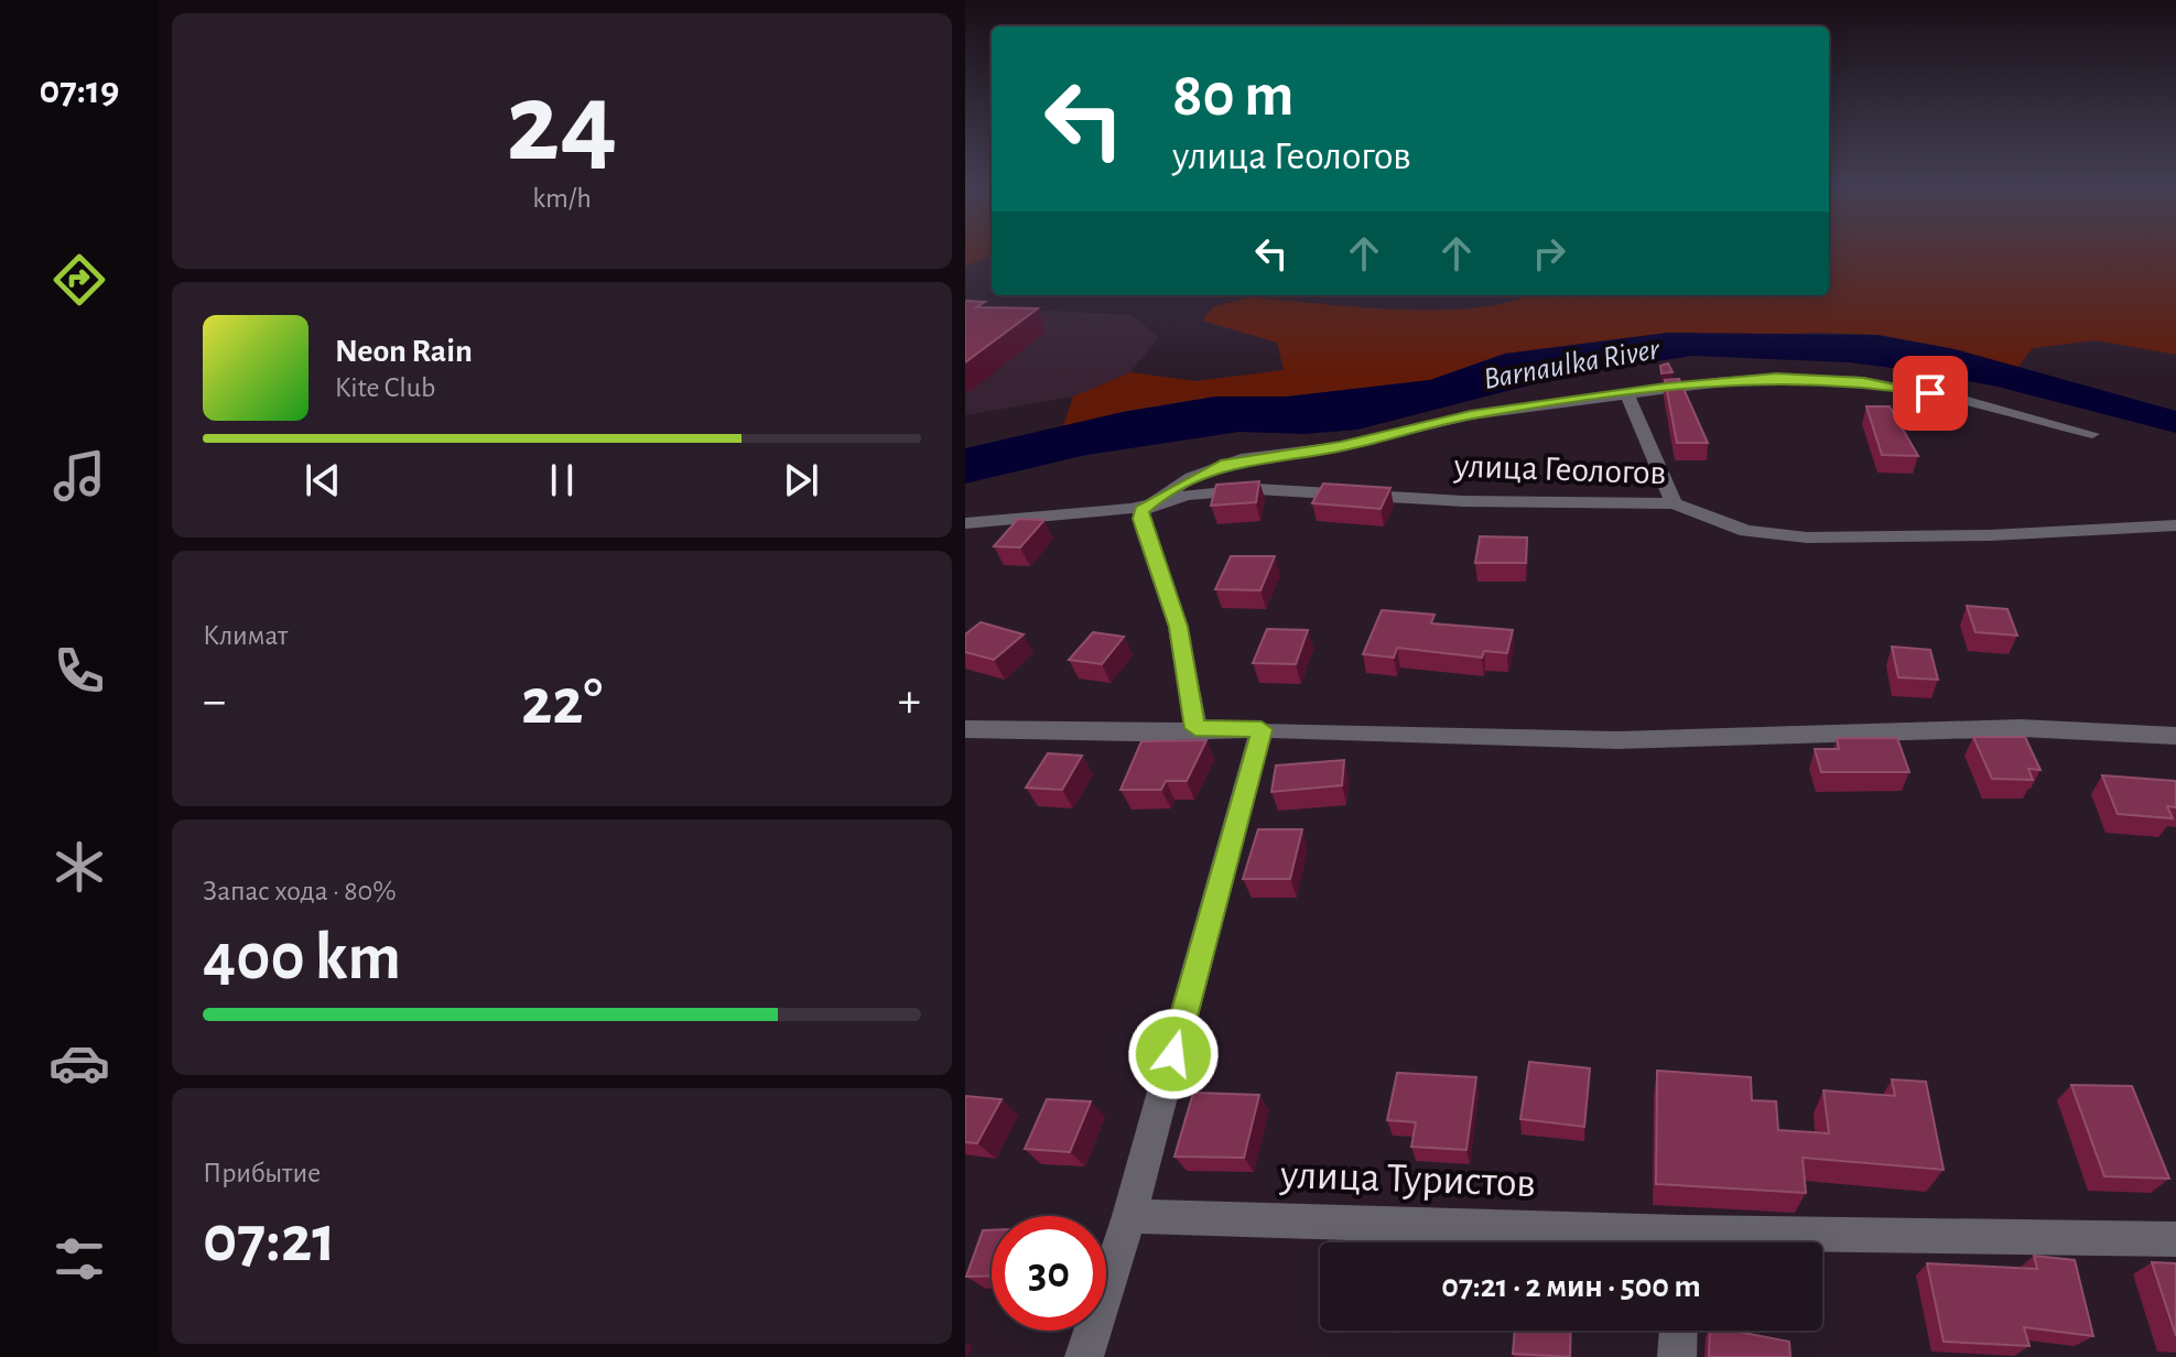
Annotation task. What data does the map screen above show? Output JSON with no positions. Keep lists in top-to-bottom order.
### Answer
{
  "streets": {
    "street": ["улица Геологов", "улица Туристов"]
  },
  "water": ["Barnaulka River"],
  "page": {
    "tabs": "07:19",
    "tile": [
      ["24", "km/h"],
      "Климат",
      ["Запас хода · 80%", "400 km"],
      ["Прибытие", "07:21"]
    ],
    "turn": ["80 m", "улица Геологов"],
    "song": ["Neon Rain", "Kite Club"],
    "heat": ["−", "22°", "+"],
    "limit": "30",
    "trip": "07:21 · 2 мин · 500 m"
  }
}
